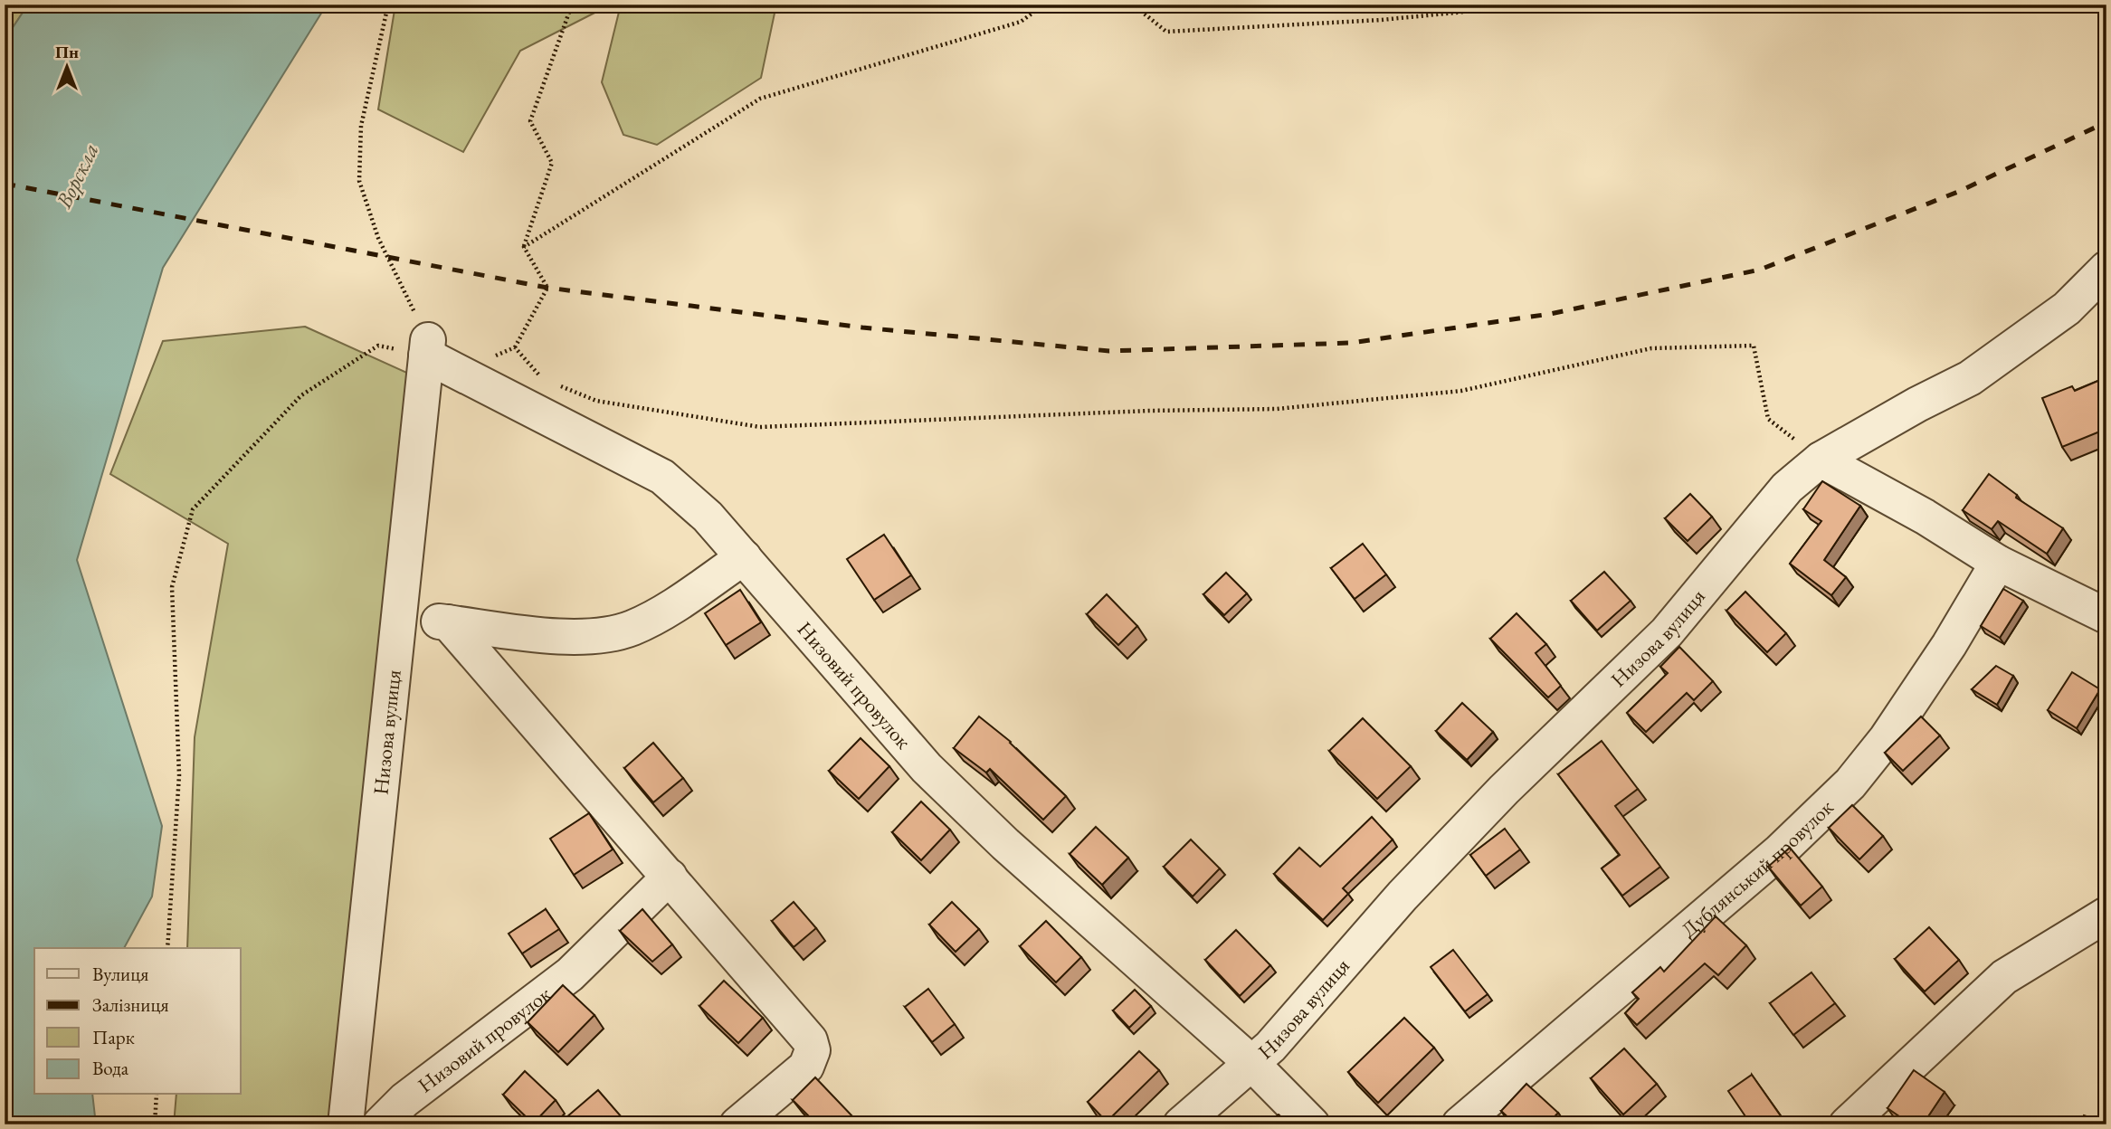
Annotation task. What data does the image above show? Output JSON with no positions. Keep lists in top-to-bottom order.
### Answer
{
  "streets": {
    "street": ["Низова вулиця", "Низовий провулок", "Дублянський провулок"]
  },
  "crossings": [
    ["Низова вулиця", "Низовий провулок"]
  ],
  "water": ["Ворскла"],
  "legend": [
    "Вулиця",
    "Залізниця",
    "Парк",
    "Вода"
  ],
  "north": "top"
}
